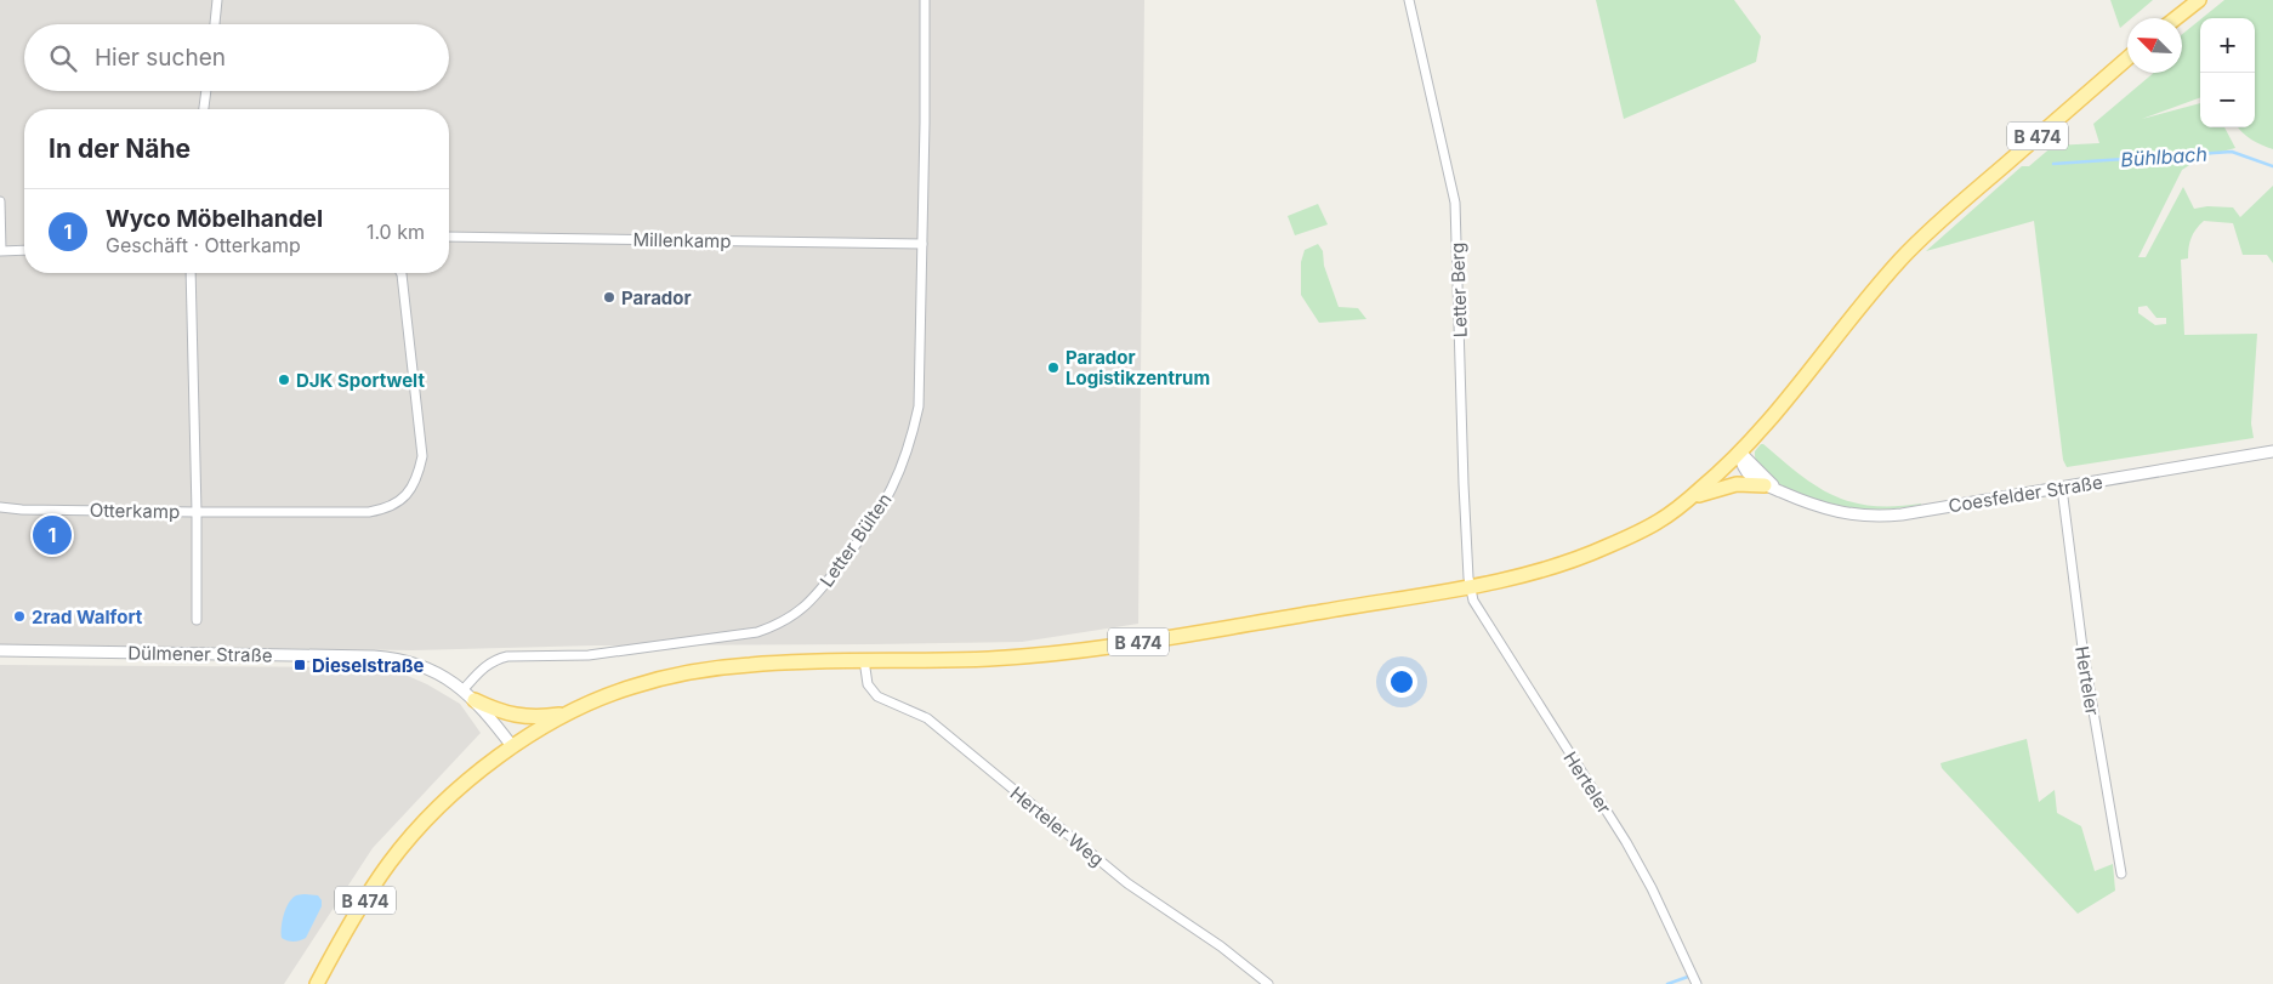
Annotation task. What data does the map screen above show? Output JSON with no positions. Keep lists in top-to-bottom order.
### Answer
{
  "streets": {
    "main road": ["B 474"],
    "street": [
      "Millenkamp",
      "Letter Berg",
      "Coesfelder Straße",
      "Otterkamp",
      "Letter Bülten",
      "Dülmener Straße",
      "Herteler",
      "Herteler Weg"
    ]
  },
  "crossings": [
    ["B 474", "Letter Berg"],
    ["B 474", "Coesfelder Straße"],
    ["B 474", "Dülmener Straße"],
    ["B 474", "Herteler"],
    ["B 474", "Herteler Weg"],
    ["Millenkamp", "Letter Bülten"],
    ["Letter Berg", "Herteler"],
    ["Coesfelder Straße", "Herteler"],
    ["Letter Bülten", "Dülmener Straße"]
  ],
  "water": ["Bühlbach"],
  "places": {
    "other": [
      "Parador",
      "Parador Logistikzentrum",
      "DJK Sportwelt",
      "2rad Walfort"
    ],
    "transit": ["Dieselstraße"]
  },
  "north": "top left",
  "page": {
    "map_buttons": ["+", "−"],
    "search": "Hier suchen",
    "heading": "In der Nähe",
    "list": [
      {
        "mark": "1",
        "name": "Wyco Möbelhandel",
        "note": "Geschäft · Otterkamp",
        "value": "1.0 km"
      }
    ],
    "pins": "1"
  }
}
